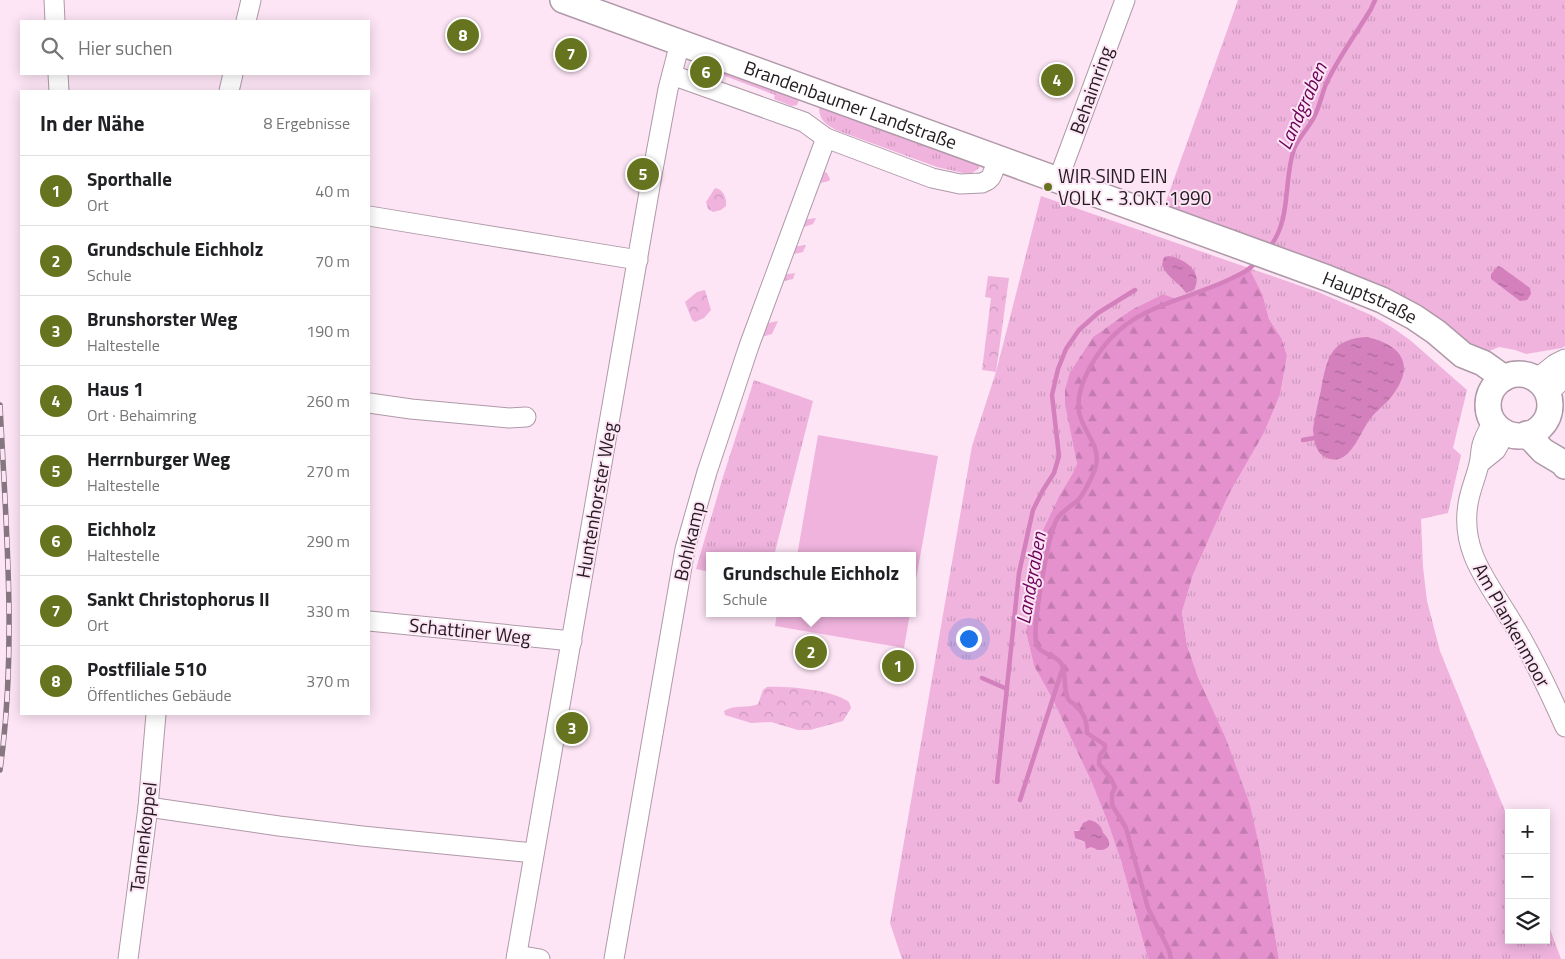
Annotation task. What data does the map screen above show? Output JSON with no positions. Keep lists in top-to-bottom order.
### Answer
{
  "streets": {
    "main road": ["Brandenbaumer Landstraße", "Hauptstraße"],
    "street": [
      "Behaimring",
      "Huntenhorster Weg",
      "Bohlkamp",
      "Am Plankenmoor",
      "Schattiner Weg",
      "Tannenkoppel"
    ]
  },
  "crossings": [
    ["Behaimring", "Brandenbaumer Landstraße"],
    ["Brandenbaumer Landstraße", "Hauptstraße"],
    ["Brandenbaumer Landstraße", "Huntenhorster Weg"],
    ["Brandenbaumer Landstraße", "Bohlkamp"],
    ["Hauptstraße", "Am Plankenmoor"],
    ["Huntenhorster Weg", "Schattiner Weg"]
  ],
  "water": ["Landgraben"],
  "places": ["WIR SIND EIN VOLK - 3.OKT.1990"],
  "page": {
    "pins": [
      "8",
      "7",
      "6",
      "4",
      "5",
      "2",
      "1",
      "3"
    ],
    "search": "Hier suchen",
    "heading": ["In der Nähe", "8 Ergebnisse"],
    "list": [
      {
        "mark": "1",
        "name": "Sporthalle",
        "note": "Ort",
        "value": "40 m"
      },
      {
        "mark": "2",
        "name": "Grundschule Eichholz",
        "note": "Schule",
        "value": "70 m"
      },
      {
        "mark": "3",
        "name": "Brunshorster Weg",
        "note": "Haltestelle",
        "value": "190 m"
      },
      {
        "mark": "4",
        "name": "Haus 1",
        "note": "Ort · Behaimring",
        "value": "260 m"
      },
      {
        "mark": "5",
        "name": "Herrnburger Weg",
        "note": "Haltestelle",
        "value": "270 m"
      },
      {
        "mark": "6",
        "name": "Eichholz",
        "note": "Haltestelle",
        "value": "290 m"
      },
      {
        "mark": "7",
        "name": "Sankt Christophorus II",
        "note": "Ort",
        "value": "330 m"
      },
      {
        "mark": "8",
        "name": "Postfiliale 510",
        "note": "Öffentliches Gebäude",
        "value": "370 m"
      }
    ],
    "popup": ["Grundschule Eichholz", "Schule"],
    "map_buttons": ["+", "−"]
  }
}
